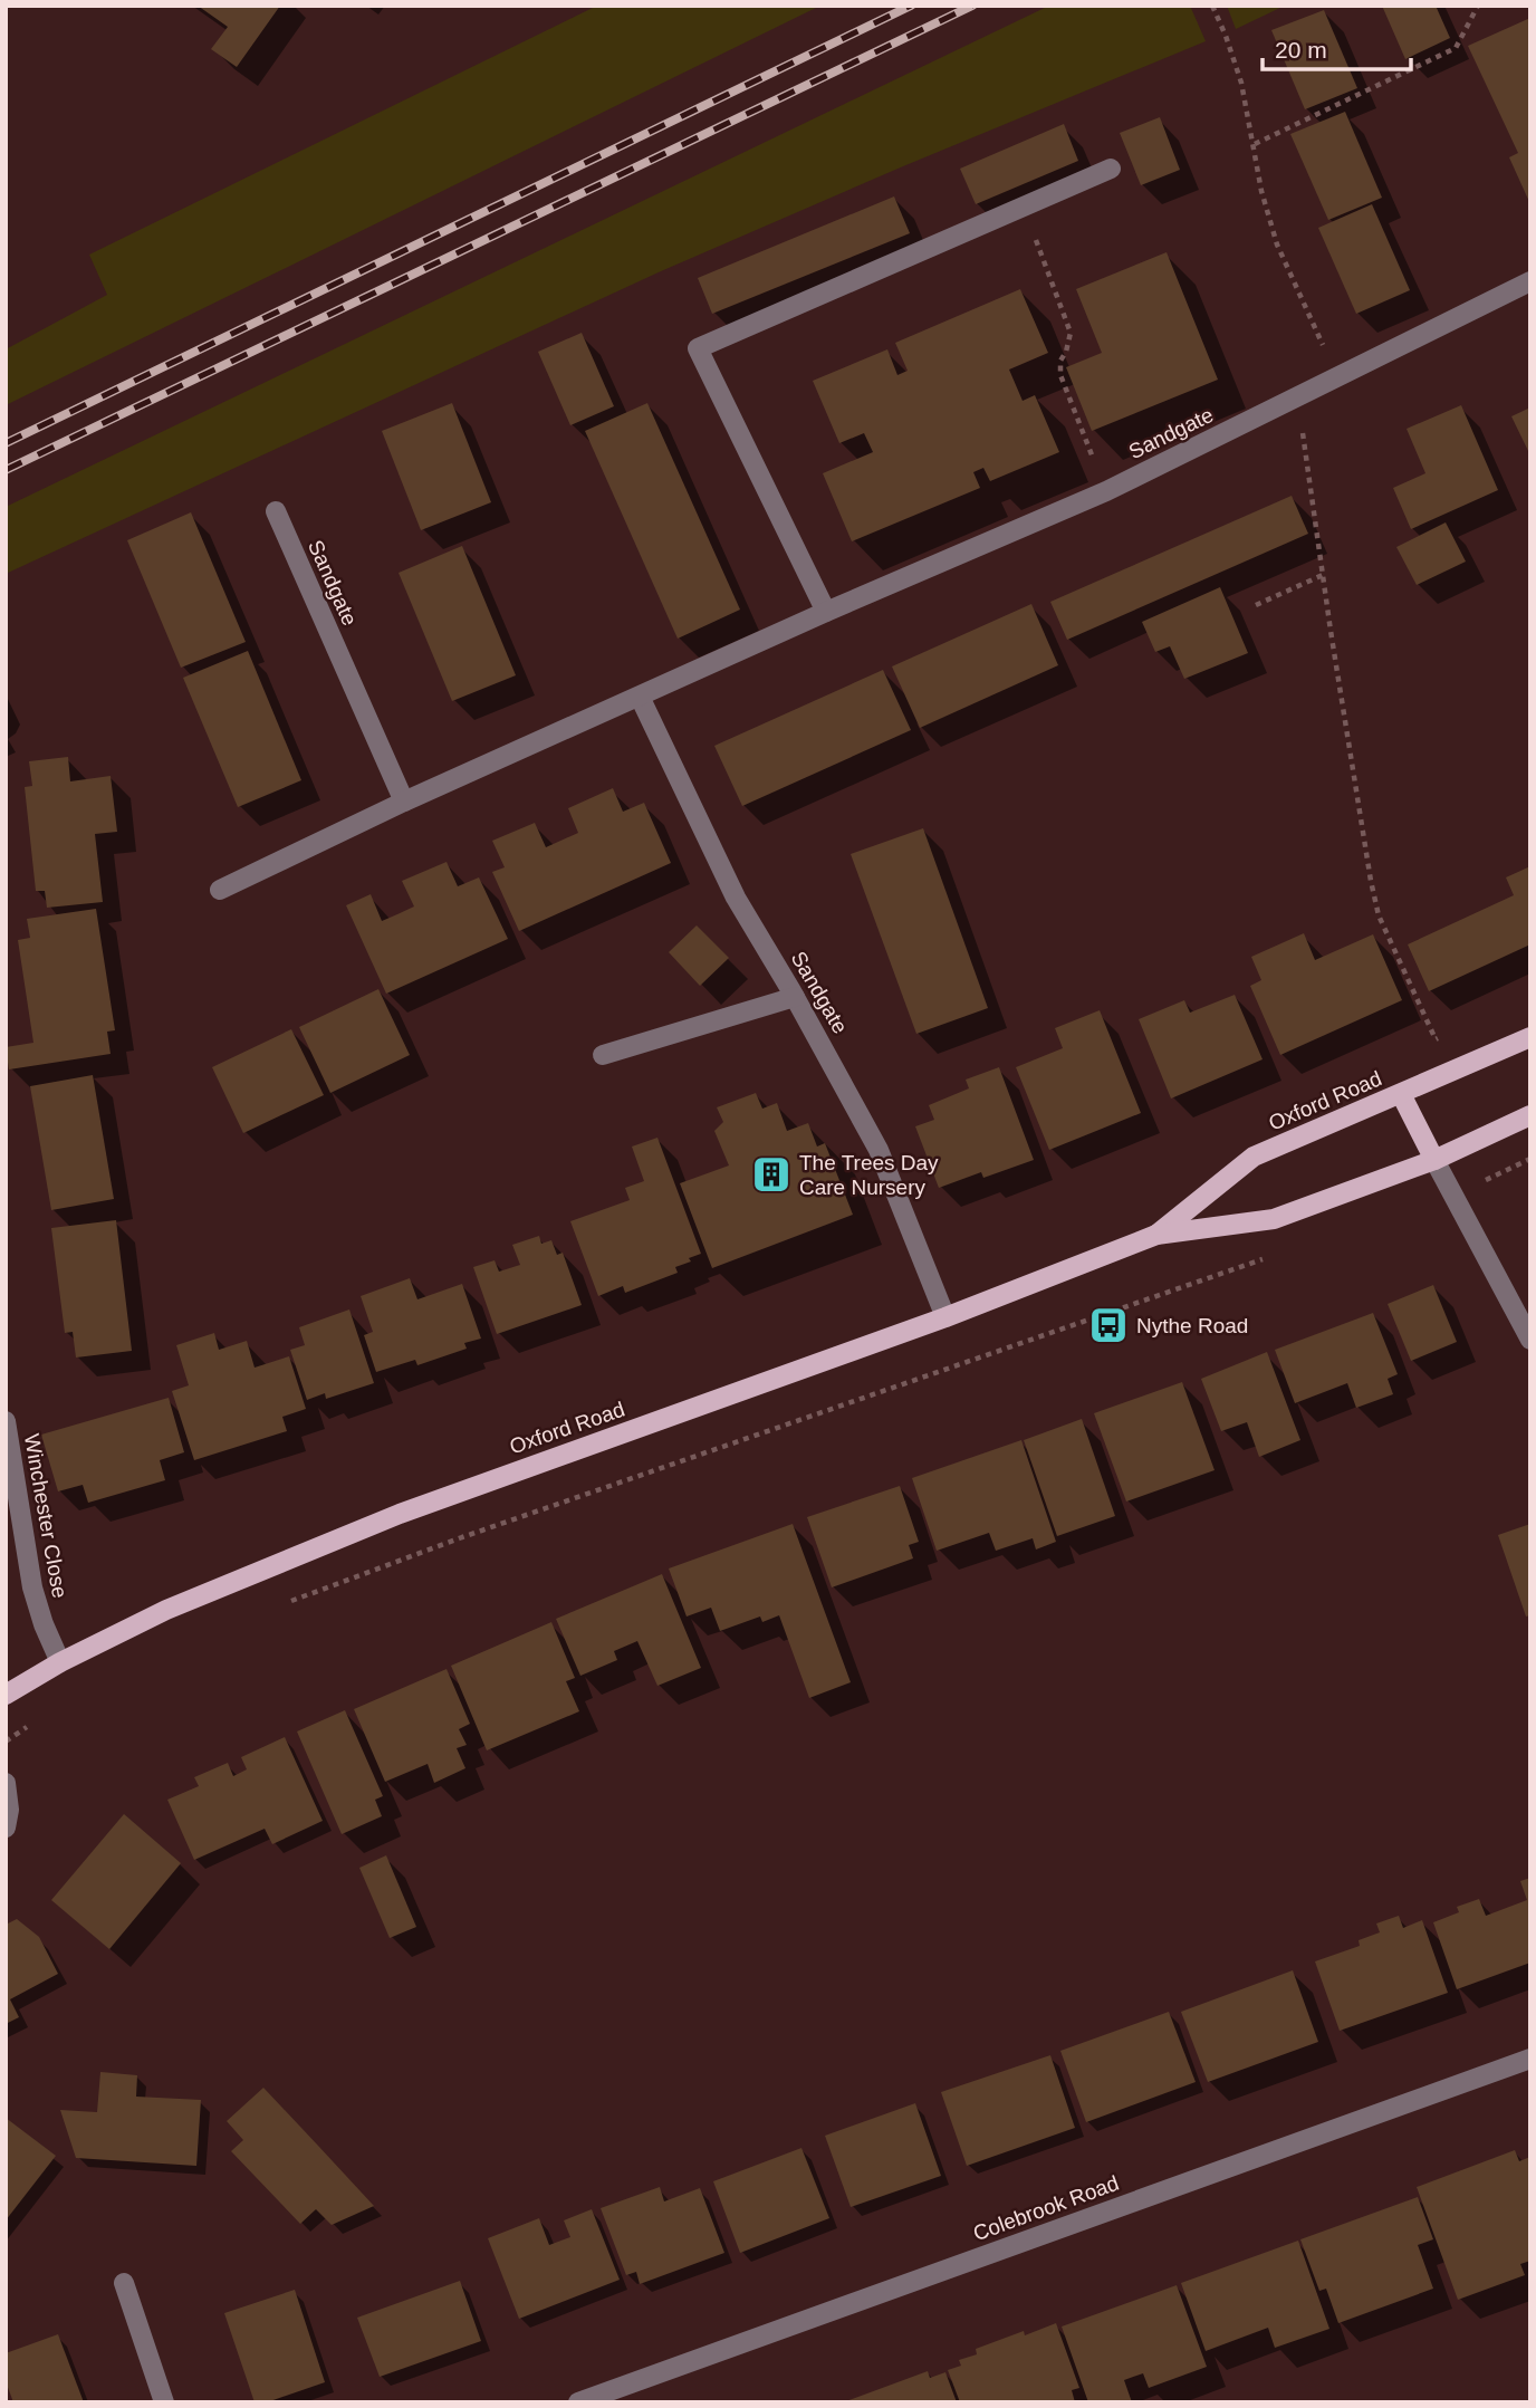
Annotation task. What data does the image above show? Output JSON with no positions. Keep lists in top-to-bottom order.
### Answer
{
  "streets": {
    "main road": ["Oxford Road"],
    "street": ["Sandgate", "Winchester Close", "Colebrook Road"]
  },
  "crossings": [
    ["Sandgate", "Oxford Road"],
    ["Oxford Road", "Winchester Close"]
  ],
  "places": {
    "building": ["The Trees Day Care Nursery"],
    "bus stop": ["Nythe Road"]
  },
  "scale_bar": "20 m"
}
